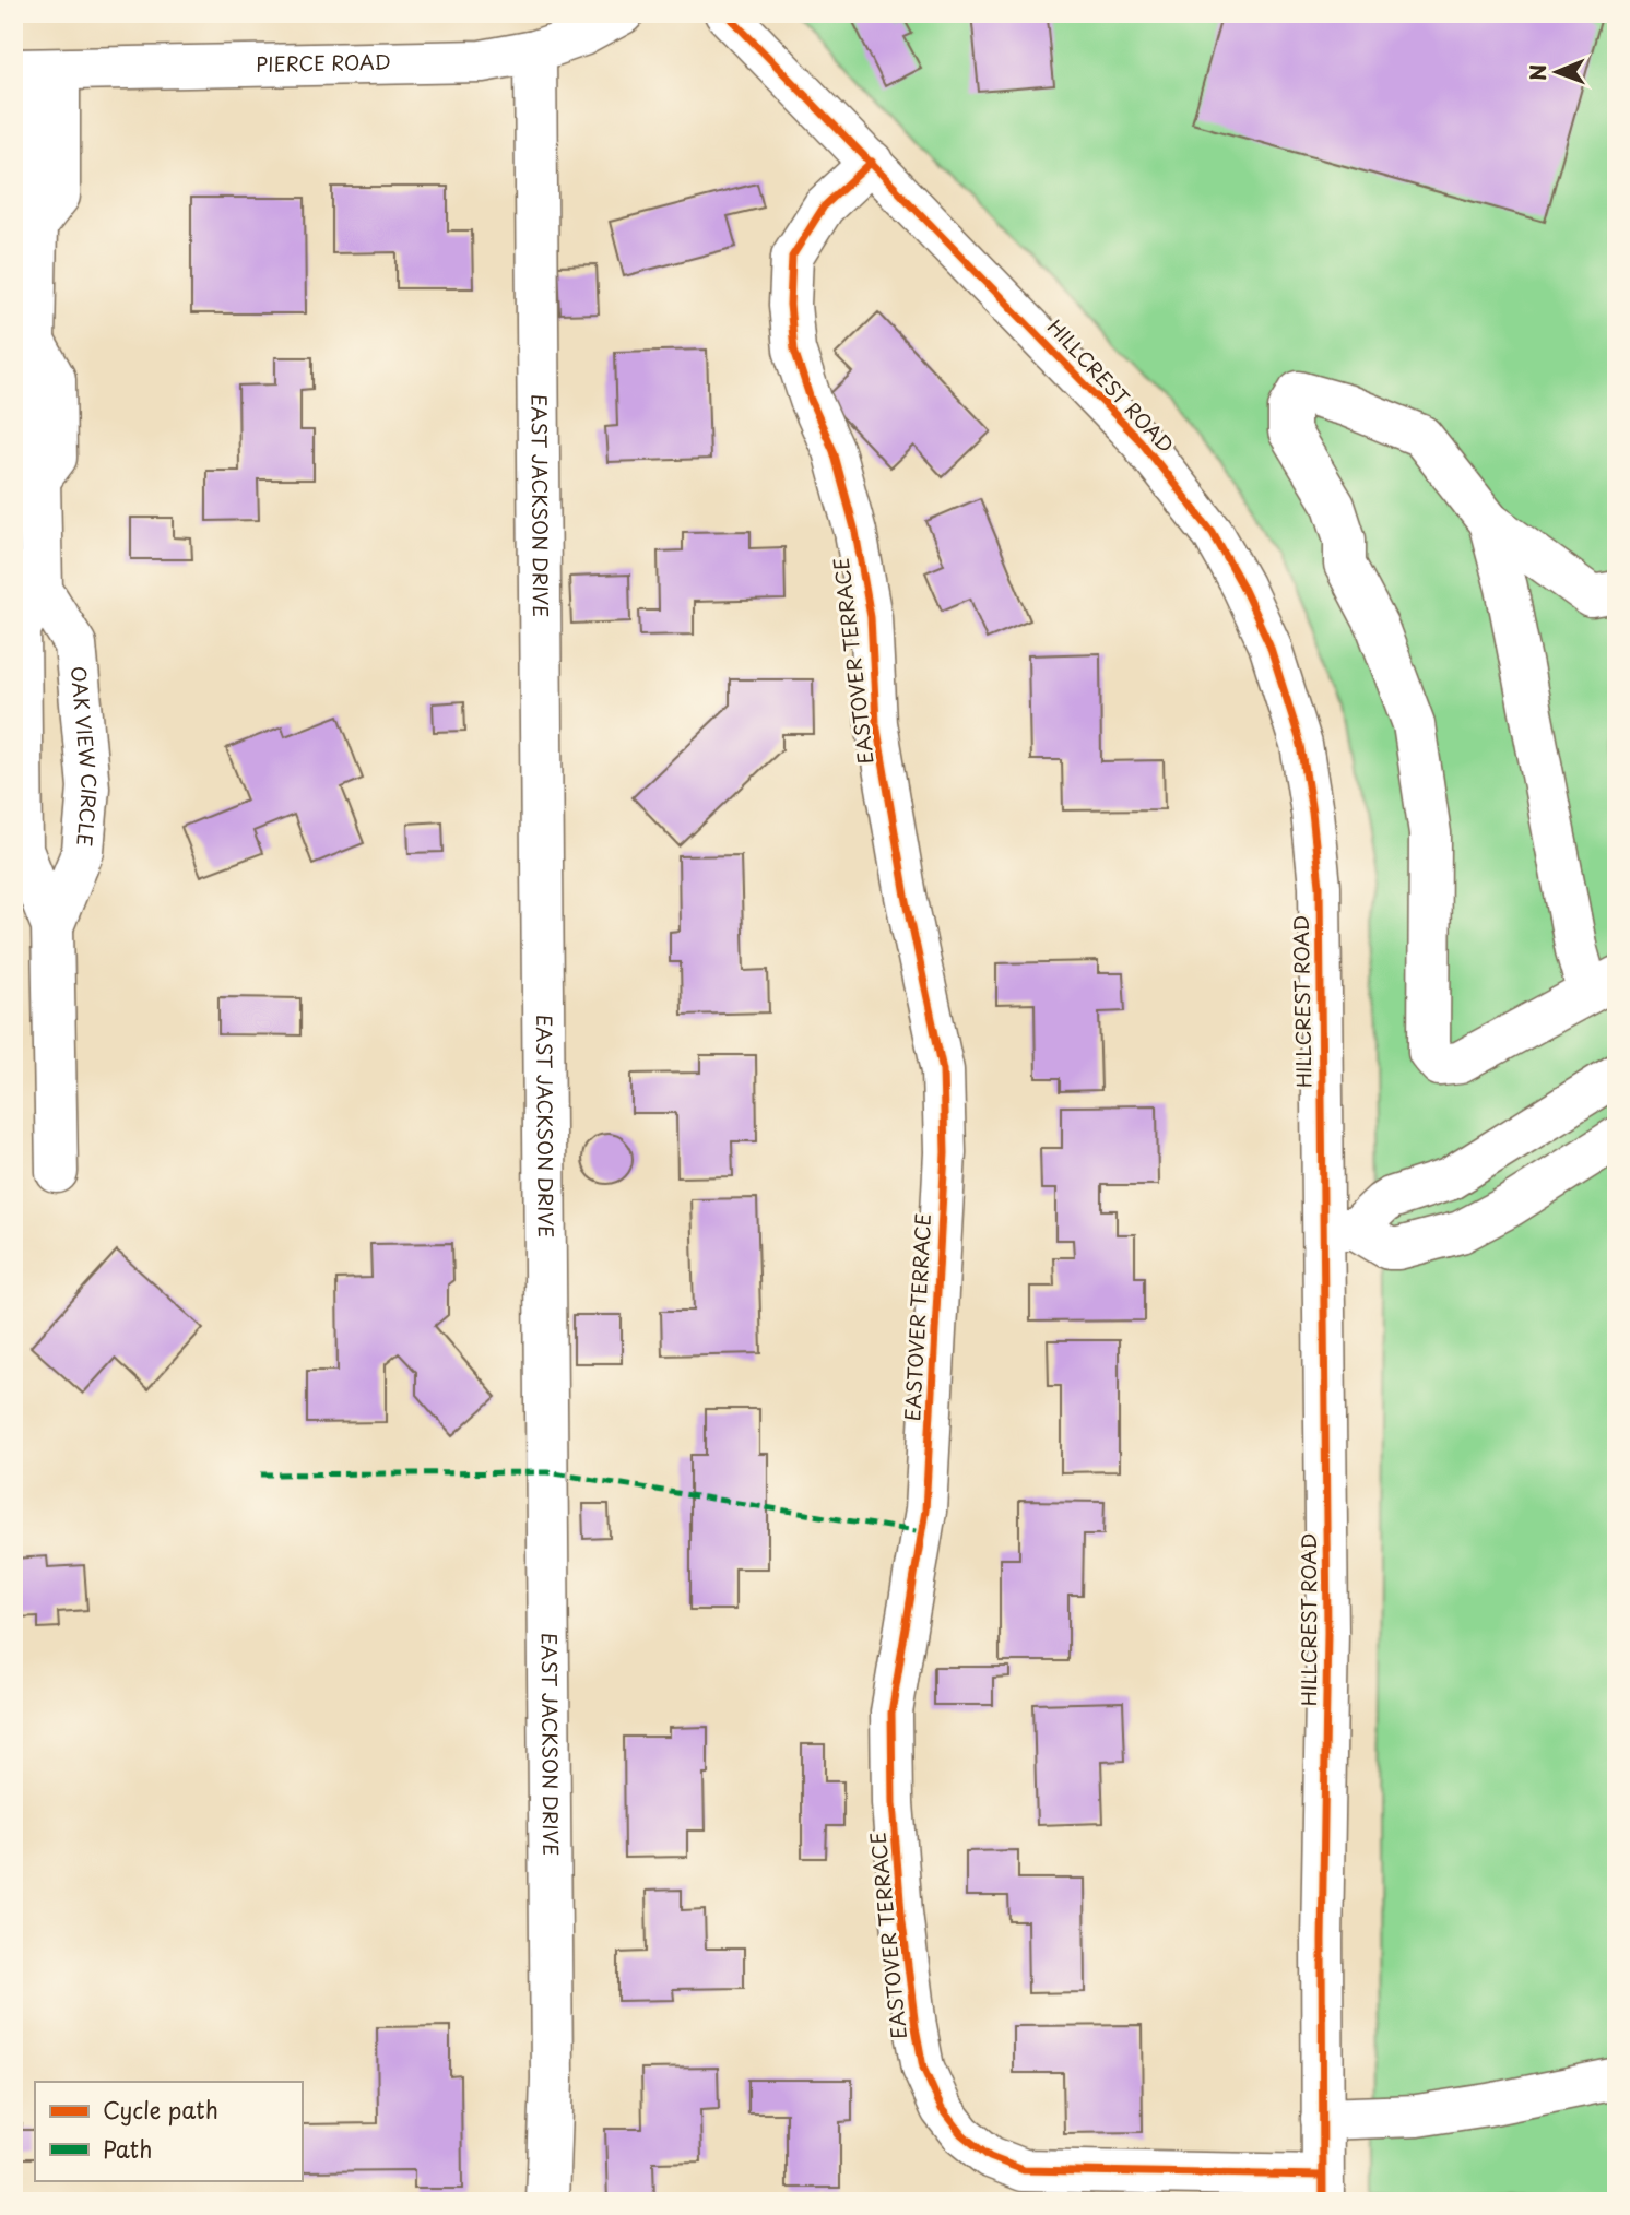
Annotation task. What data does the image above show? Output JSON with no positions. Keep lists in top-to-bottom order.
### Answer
{
  "streets": {
    "street": [
      "PIERCE ROAD",
      "HILLCREST ROAD",
      "EAST JACKSON DRIVE",
      "EASTOVER TERRACE",
      "OAK VIEW CIRCLE"
    ]
  },
  "crossings": [
    ["PIERCE ROAD", "EAST JACKSON DRIVE"],
    ["HILLCREST ROAD", "EASTOVER TERRACE"]
  ],
  "legend": ["Cycle path", "Path"],
  "north": "left"
}
